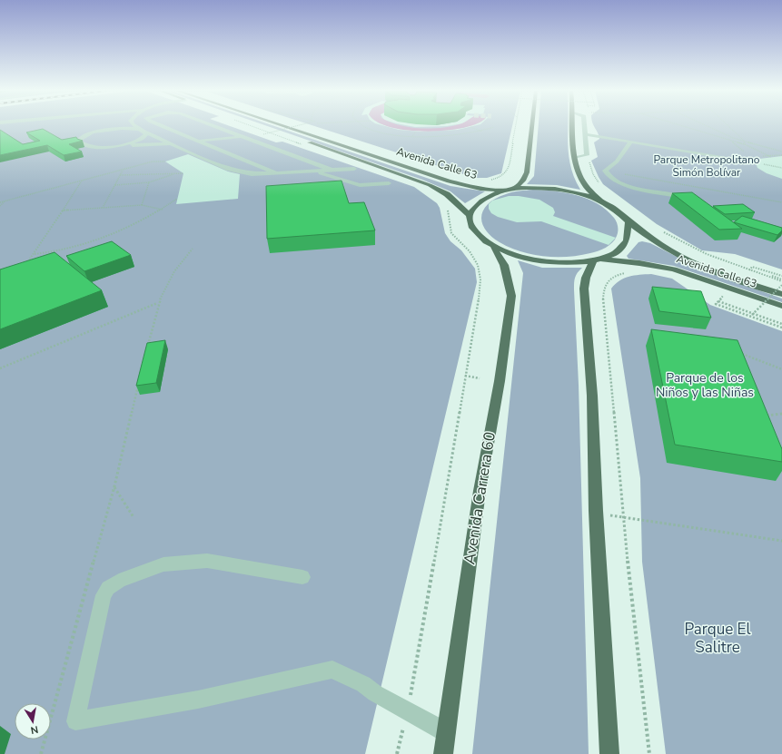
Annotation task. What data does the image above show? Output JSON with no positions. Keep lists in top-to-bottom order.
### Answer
{
  "streets": {
    "main road": ["Avenida Calle 63", "Avenida Carrera 60"]
  },
  "parks": ["Parque Metropolitano Simón Bolívar", "Parque de los Niños y las Niñas", "Parque El Salitre"],
  "north": "bottom"
}
